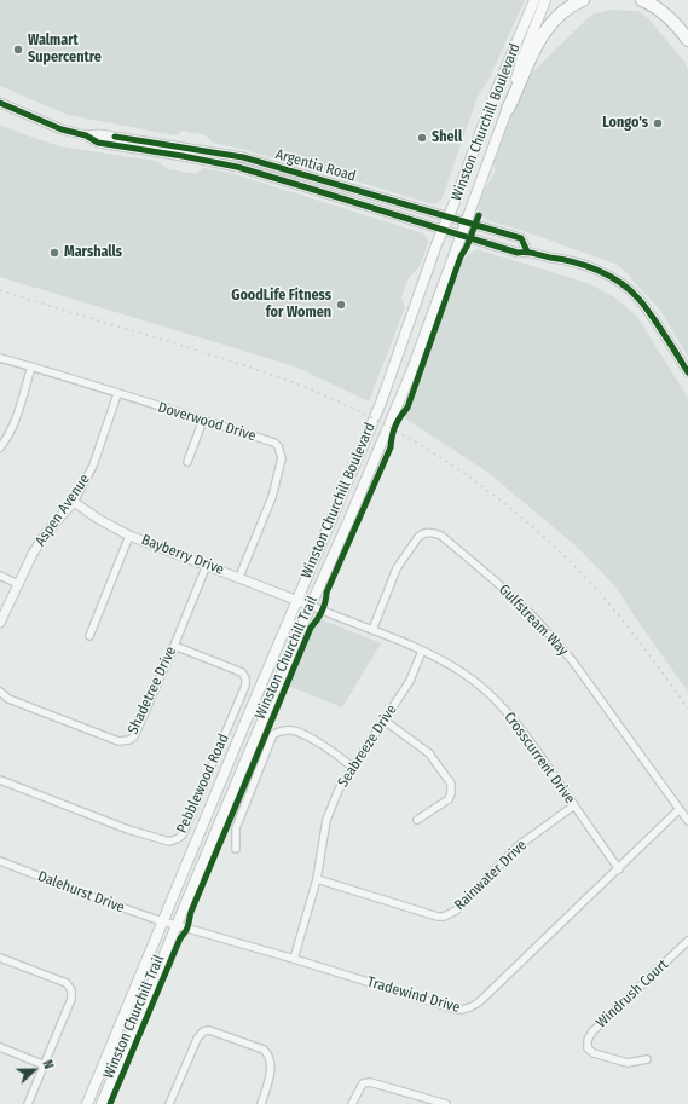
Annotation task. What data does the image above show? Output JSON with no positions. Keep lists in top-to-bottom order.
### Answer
{
  "streets": {
    "main road": ["Winston Churchill Boulevard"],
    "street": [
      "Argentia Road",
      "Doverwood Drive",
      "Aspen Avenue",
      "Bayberry Drive",
      "Gulfstream Way",
      "Shadetree Drive",
      "Seabreeze Drive",
      "Crosscurrent Drive",
      "Pebblewood Road",
      "Rainwater Drive",
      "Dalehurst Drive",
      "Windrush Court",
      "Tradewind Drive"
    ],
    "cycle path": ["Winston Churchill Trail"]
  },
  "crossings": [
    ["Winston Churchill Boulevard", "Argentia Road"],
    ["Winston Churchill Boulevard", "Bayberry Drive"],
    ["Winston Churchill Boulevard", "Crosscurrent Drive"],
    ["Winston Churchill Boulevard", "Dalehurst Drive"],
    ["Winston Churchill Boulevard", "Tradewind Drive"],
    ["Doverwood Drive", "Aspen Avenue"],
    ["Doverwood Drive", "Bayberry Drive"],
    ["Aspen Avenue", "Bayberry Drive"],
    ["Bayberry Drive", "Shadetree Drive"],
    ["Bayberry Drive", "Crosscurrent Drive"],
    ["Gulfstream Way", "Crosscurrent Drive"],
    ["Gulfstream Way", "Tradewind Drive"],
    ["Shadetree Drive", "Pebblewood Road"],
    ["Seabreeze Drive", "Crosscurrent Drive"],
    ["Seabreeze Drive", "Rainwater Drive"],
    ["Seabreeze Drive", "Tradewind Drive"],
    ["Crosscurrent Drive", "Rainwater Drive"],
    ["Crosscurrent Drive", "Tradewind Drive"],
    ["Dalehurst Drive", "Tradewind Drive"]
  ],
  "places": [
    "Walmart Supercentre",
    "Longo's",
    "Shell",
    "Marshalls",
    "GoodLife Fitness for Women"
  ],
  "north": "right"
}
